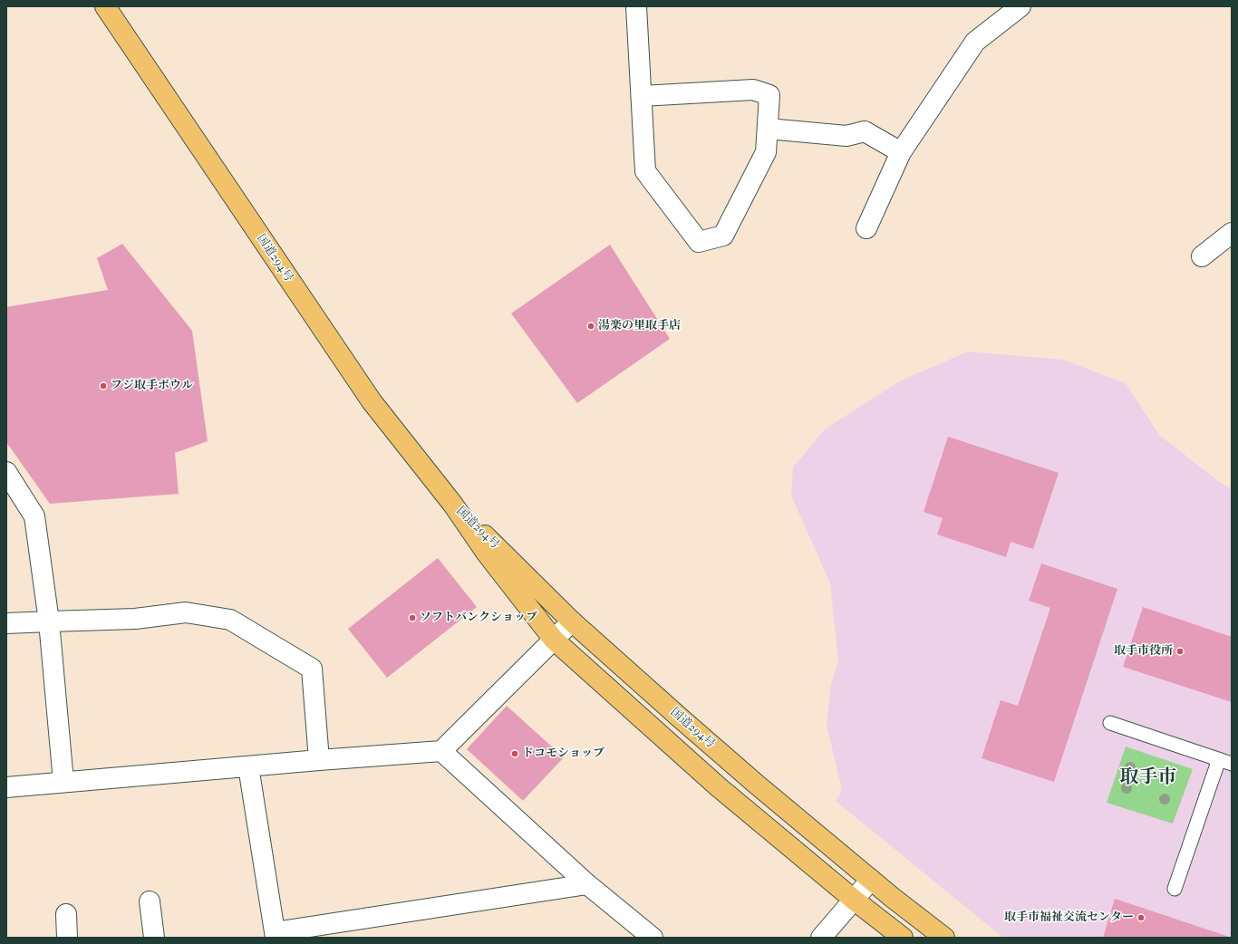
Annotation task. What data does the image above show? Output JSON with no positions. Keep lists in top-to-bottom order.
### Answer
{
  "streets": {
    "highway": ["国道294号"]
  },
  "districts": ["取手市"],
  "places": [
    "湯楽の里取手店",
    "フジ取手ボウル",
    "ソフトバンクショップ",
    "取手市役所",
    "ドコモショップ",
    "取手市福祉交流センター"
  ]
}
